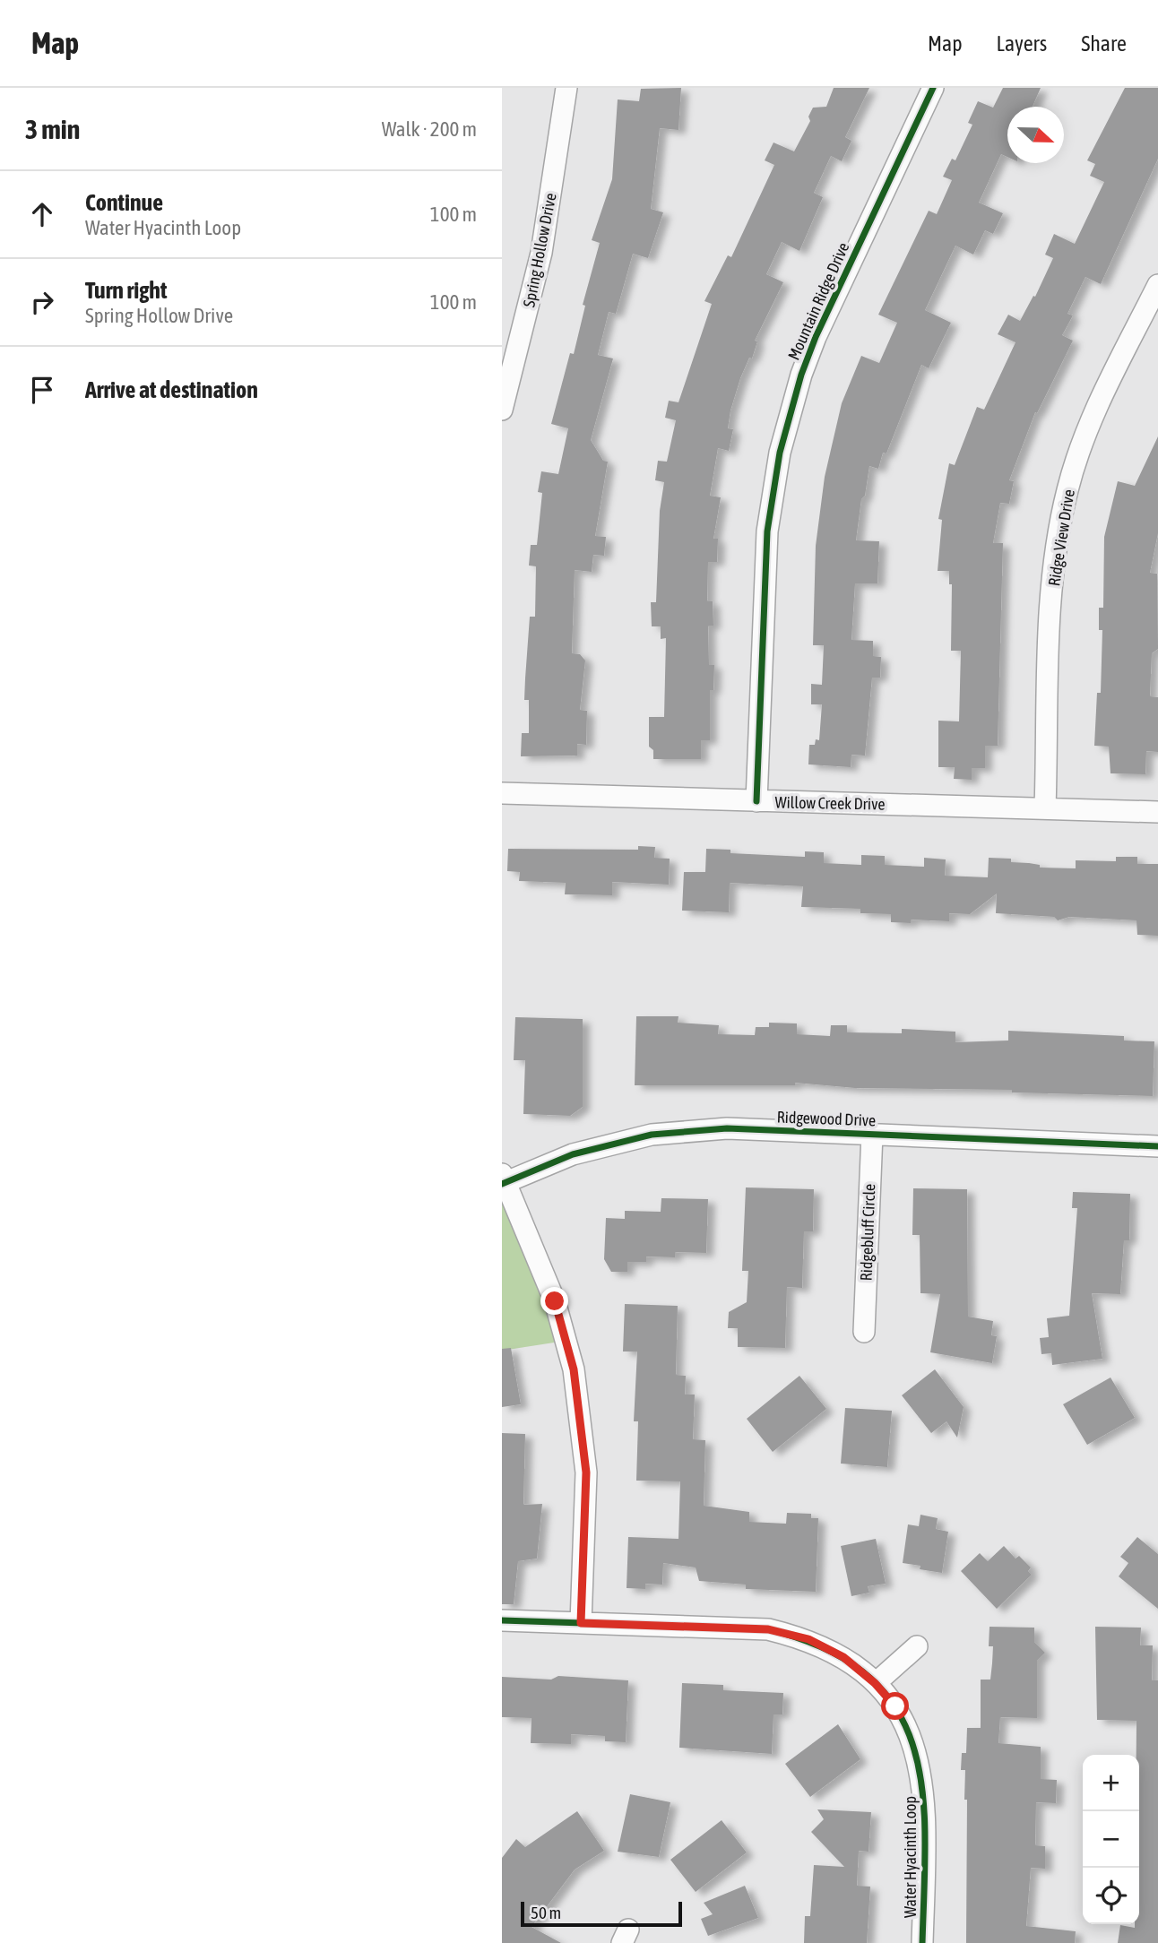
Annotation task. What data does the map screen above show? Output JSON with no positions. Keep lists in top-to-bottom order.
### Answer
{
  "streets": {
    "street": [
      "Spring Hollow Drive",
      "Mountain Ridge Drive",
      "Ridge View Drive",
      "Willow Creek Drive",
      "Ridgewood Drive",
      "Ridgebluff Circle",
      "Water Hyacinth Loop"
    ]
  },
  "crossings": [
    ["Mountain Ridge Drive", "Willow Creek Drive"],
    ["Ridge View Drive", "Willow Creek Drive"],
    ["Ridgewood Drive", "Ridgebluff Circle"]
  ],
  "scale_bar": "50 m",
  "north": "right",
  "page": {
    "header": "Map",
    "nav": ["Map", "Layers", "Share"],
    "heading": ["3 min", "Walk · 200 m"],
    "list": [
      ["Continue", "Water Hyacinth Loop", "100 m"],
      ["Turn right", "Spring Hollow Drive", "100 m"],
      "Arrive at destination"
    ],
    "map_buttons": ["+", "−"],
    "scale": "50 m"
  }
}
